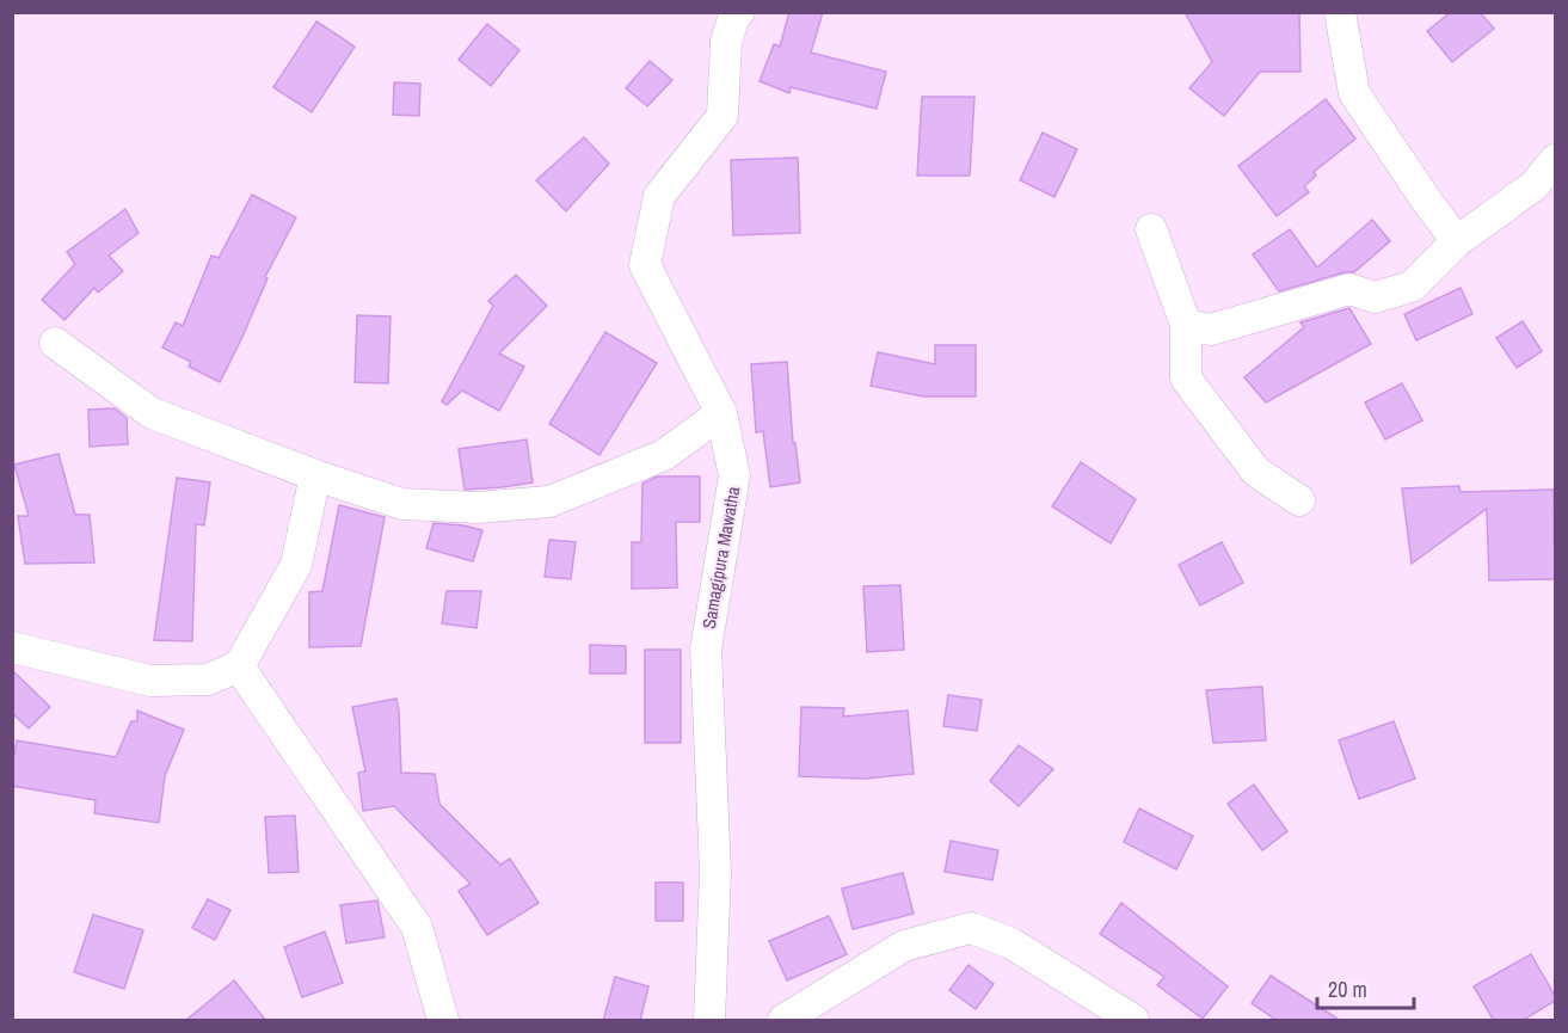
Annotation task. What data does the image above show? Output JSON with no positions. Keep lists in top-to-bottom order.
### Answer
{
  "streets": {
    "street": ["Samagipura Mawatha"]
  },
  "scale_bar": "20 m"
}
